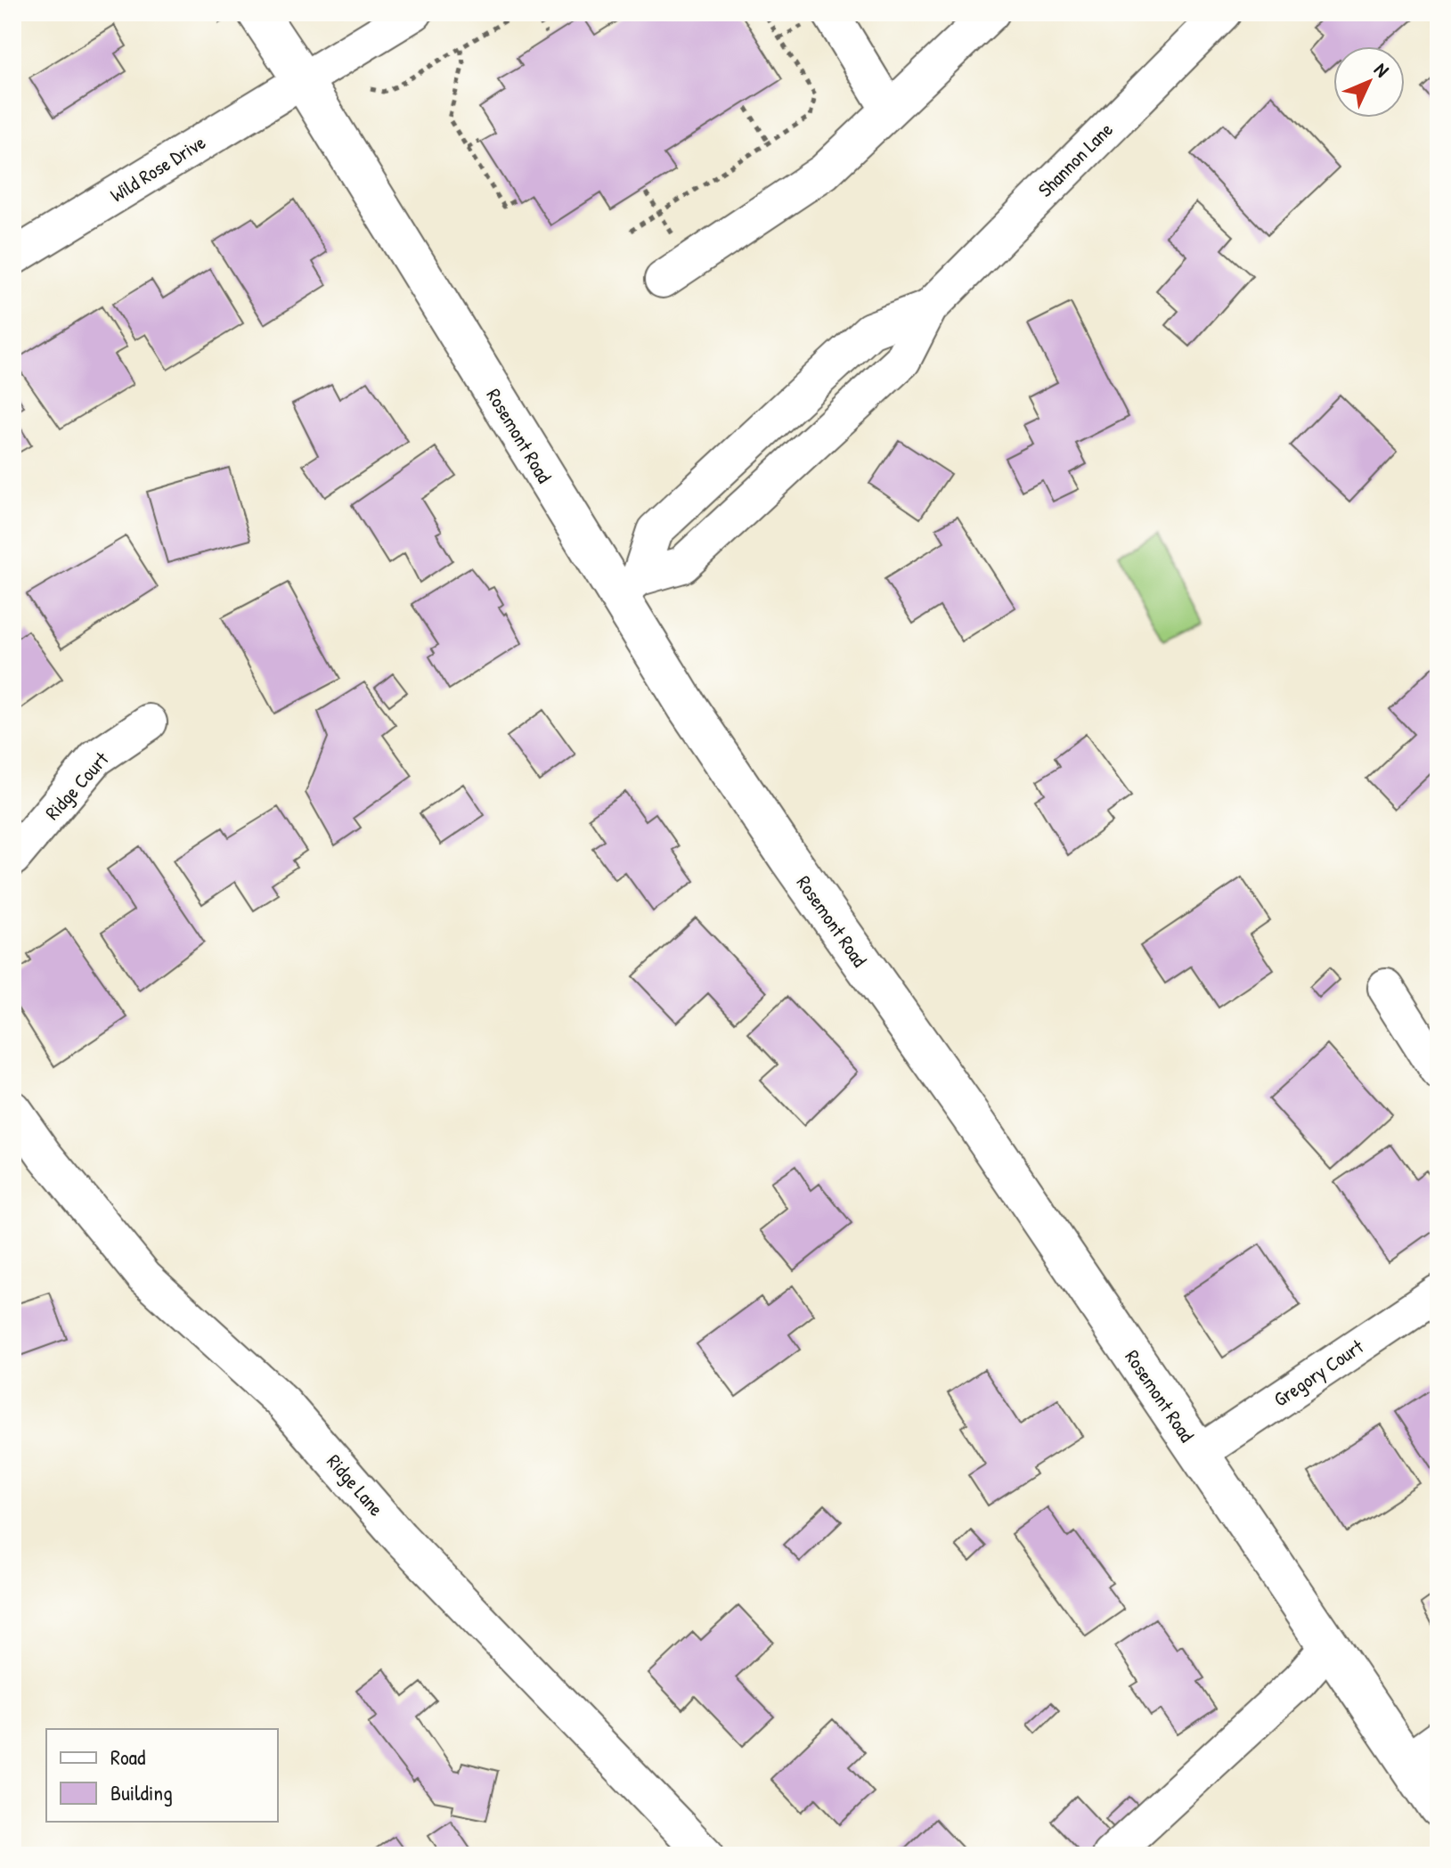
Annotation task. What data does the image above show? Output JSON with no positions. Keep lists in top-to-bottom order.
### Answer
{
  "streets": {
    "main road": ["Rosemont Road"],
    "street": [
      "Shannon Lane",
      "Wild Rose Drive",
      "Ridge Court",
      "Gregory Court",
      "Ridge Lane"
    ]
  },
  "crossings": [
    ["Shannon Lane", "Rosemont Road"],
    ["Wild Rose Drive", "Rosemont Road"],
    ["Rosemont Road", "Gregory Court"]
  ],
  "legend": ["Road", "Building"],
  "north": "top right"
}
